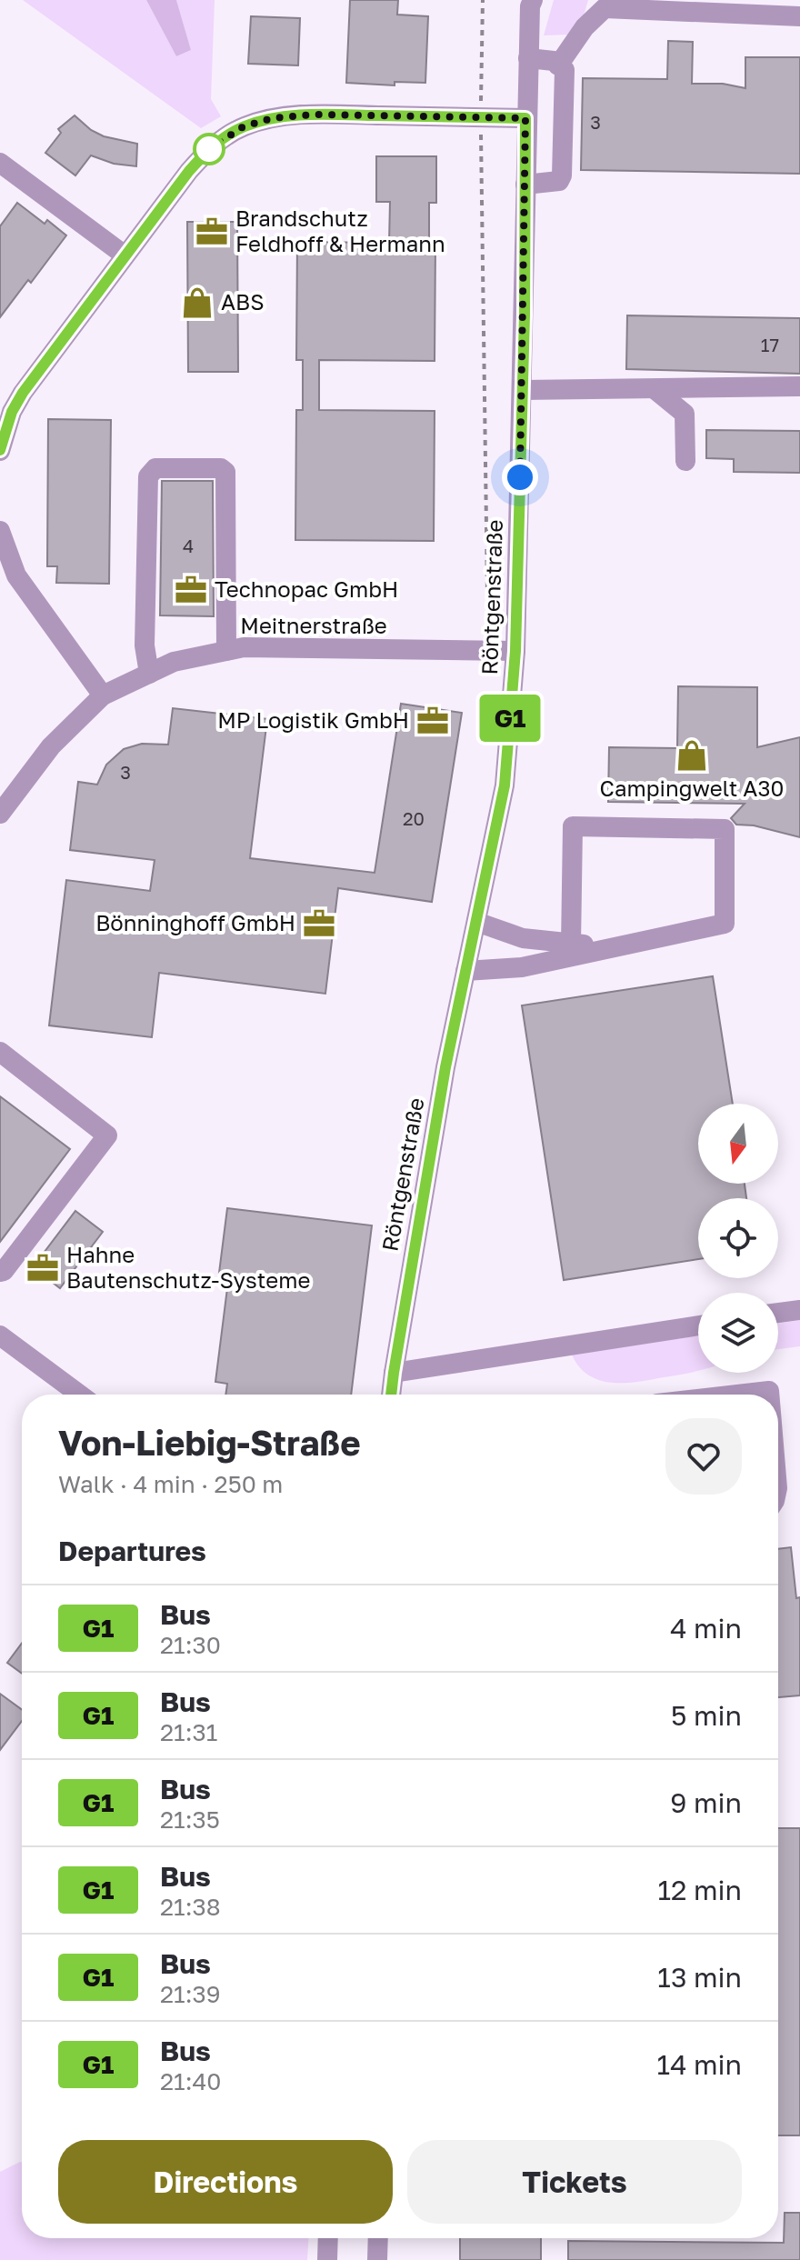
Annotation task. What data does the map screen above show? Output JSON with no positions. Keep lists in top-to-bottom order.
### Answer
{
  "streets": {
    "street": ["Röntgenstraße", "Meitnerstraße"]
  },
  "crossings": [
    ["Röntgenstraße", "Meitnerstraße"]
  ],
  "places": {
    "office": [
      "Brandschutz Feldhoff & Hermann",
      "Technopac GmbH",
      "MP Logistik GmbH",
      "Bönninghoff GmbH",
      "Hahne Bautenschutz-Systeme"
    ],
    "shop": ["ABS", "Campingwelt A30"]
  },
  "lines": ["bus line G1"],
  "house_numbers": [
    "3",
    "17",
    "4",
    "3",
    "20"
  ],
  "north": "bottom",
  "page": {
    "on_map": "G1",
    "heading": [
      ["Von-Liebig-Straße", "Walk · 4 min · 250 m"],
      "Departures"
    ],
    "list": [
      {
        "mark": "G1",
        "name": "Bus",
        "note": "21:30",
        "value": "4 min"
      },
      {
        "mark": "G1",
        "name": "Bus",
        "note": "21:31",
        "value": "5 min"
      },
      {
        "mark": "G1",
        "name": "Bus",
        "note": "21:35",
        "value": "9 min"
      },
      {
        "mark": "G1",
        "name": "Bus",
        "note": "21:38",
        "value": "12 min"
      },
      {
        "mark": "G1",
        "name": "Bus",
        "note": "21:39",
        "value": "13 min"
      },
      {
        "mark": "G1",
        "name": "Bus",
        "note": "21:40",
        "value": "14 min"
      }
    ],
    "buttons": ["Directions", "Tickets"]
  }
}
